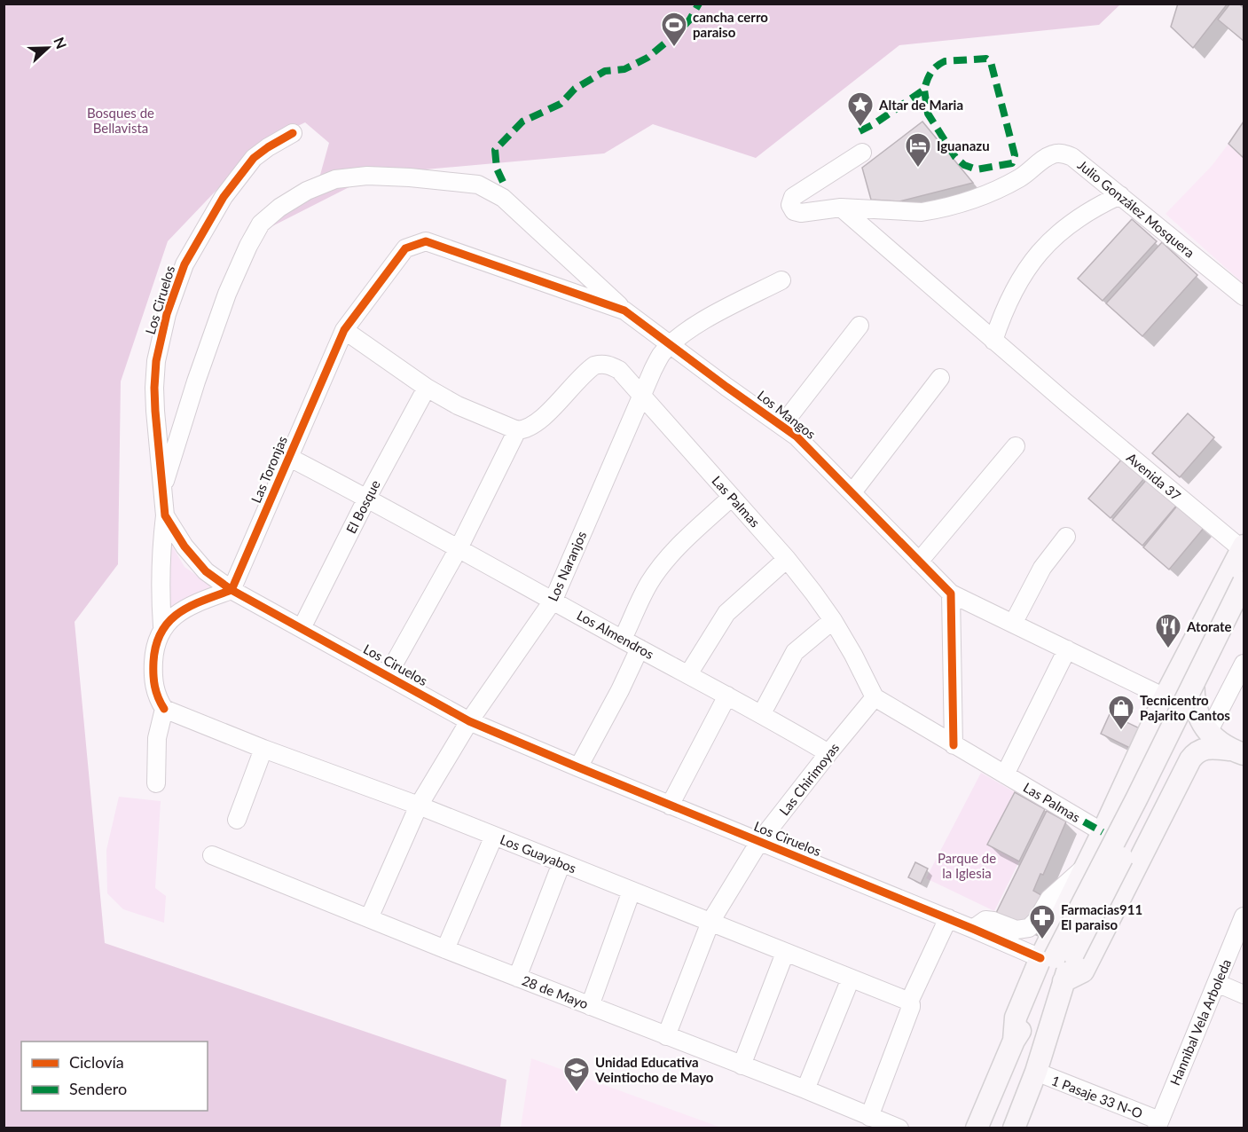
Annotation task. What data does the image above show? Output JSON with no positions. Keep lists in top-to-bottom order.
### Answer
{
  "streets": {
    "street": [
      "Julio González Mosquera",
      "Los Ciruelos",
      "Los Mangos",
      "Las Toronjas",
      "Avenida 37",
      "Las Palmas",
      "El Bosque",
      "Los Naranjos",
      "Los Almendros",
      "Las Chirimoyas",
      "Los Guayabos",
      "28 de Mayo",
      "Hannibal Vela Arboleda",
      "1 Pasaje 33 N-O"
    ]
  },
  "crossings": [
    ["Julio González Mosquera", "Avenida 37"],
    ["Los Ciruelos", "Las Toronjas"],
    ["Los Ciruelos", "El Bosque"],
    ["Los Ciruelos", "Los Naranjos"],
    ["Los Ciruelos", "Las Chirimoyas"],
    ["Los Mangos", "Las Toronjas"],
    ["Los Mangos", "Los Naranjos"],
    ["Las Toronjas", "Los Almendros"],
    ["Las Palmas", "Los Naranjos"],
    ["Las Palmas", "Las Chirimoyas"],
    ["El Bosque", "Los Almendros"],
    ["Los Naranjos", "Los Almendros"],
    ["Los Naranjos", "Los Guayabos"],
    ["Los Naranjos", "28 de Mayo"],
    ["Los Almendros", "Las Chirimoyas"],
    ["Las Chirimoyas", "Los Guayabos"],
    ["Las Chirimoyas", "28 de Mayo"],
    ["Hannibal Vela Arboleda", "1 Pasaje 33 N-O"]
  ],
  "parks": ["Bosques de Bellavista", "Parque de la Iglesia"],
  "places": {
    "sports": ["cancha cerro paraiso"],
    "place": ["Altar de Maria"],
    "hotel": ["Iguanazu"],
    "restaurant": ["Atorate"],
    "shop": ["Tecnicentro Pajarito Cantos"],
    "pharmacy": ["Farmacias911 El paraiso"],
    "school or university": ["Unidad Educativa Veintiocho de Mayo"]
  },
  "legend": ["Ciclovía", "Sendero"],
  "north": "right"
}
